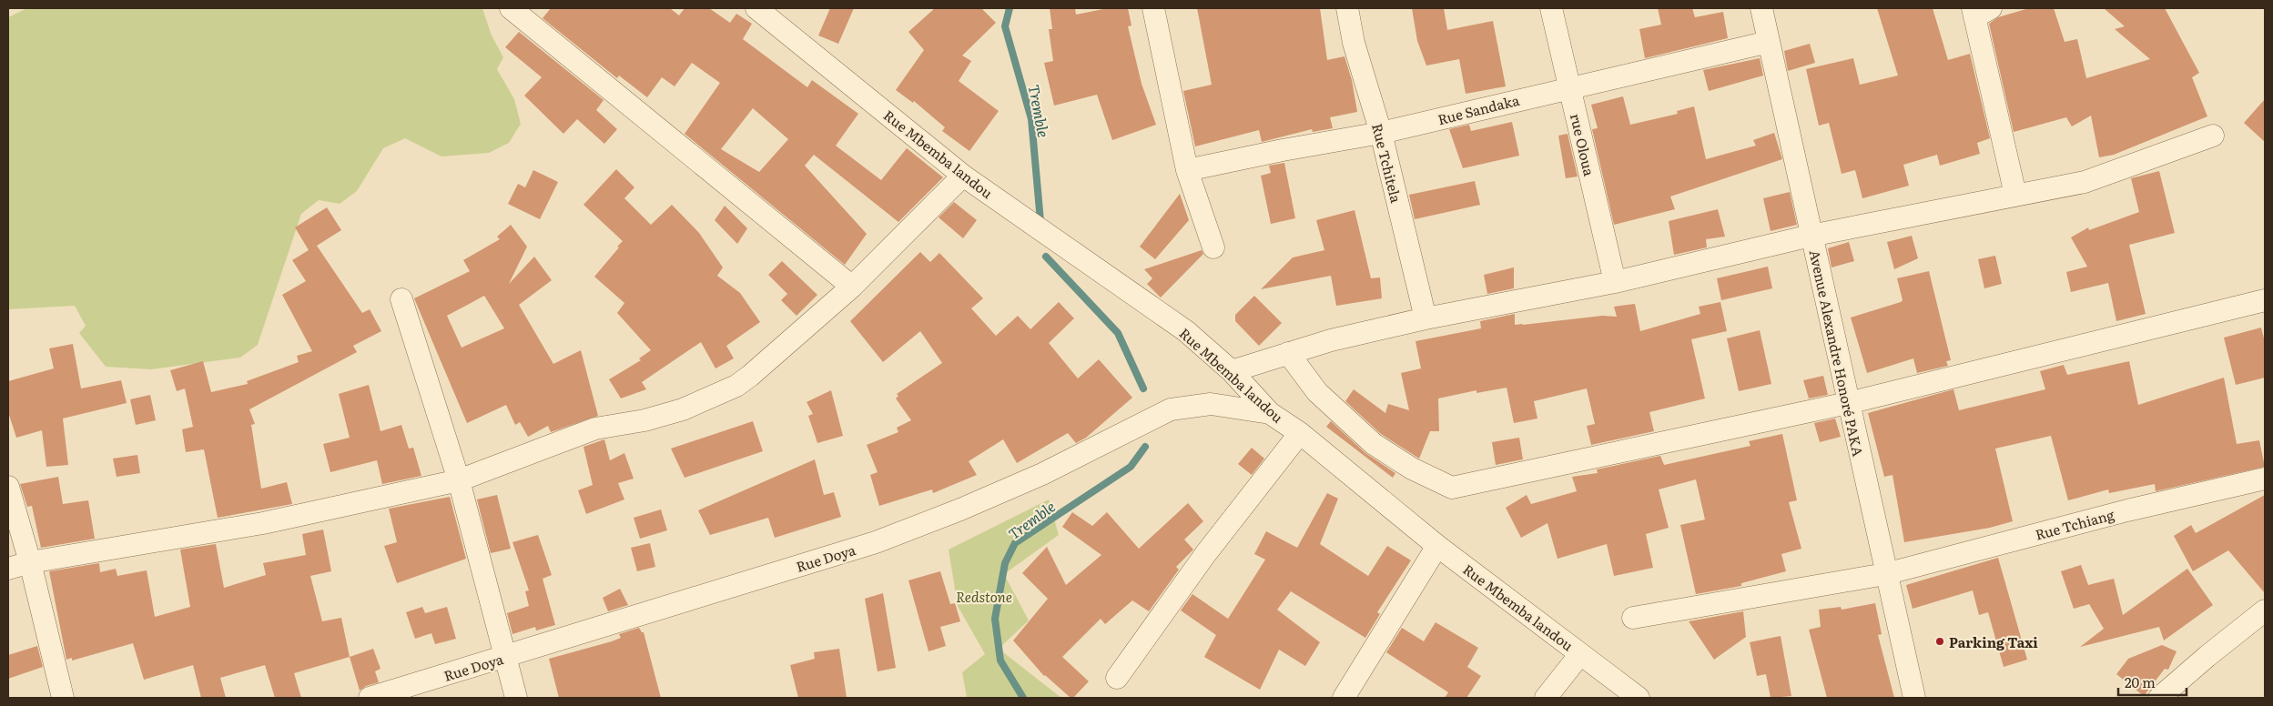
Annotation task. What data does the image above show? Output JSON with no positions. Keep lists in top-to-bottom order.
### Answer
{
  "streets": {
    "street": [
      "Rue Sandaka",
      "rue Oloua",
      "Rue Mbemba landou",
      "Rue Tchitela",
      "Avenue Alexandre Honoré PAKA",
      "Rue Tchiang",
      "Rue Doya"
    ]
  },
  "crossings": [
    ["Rue Sandaka", "rue Oloua"],
    ["Rue Sandaka", "Rue Tchitela"],
    ["Rue Sandaka", "Avenue Alexandre Honoré PAKA"],
    ["Rue Mbemba landou", "Rue Doya"],
    ["Avenue Alexandre Honoré PAKA", "Rue Tchiang"]
  ],
  "water": ["Tremble"],
  "parks": ["Redstone"],
  "places": ["Parking Taxi"],
  "scale_bar": "20 m"
}
